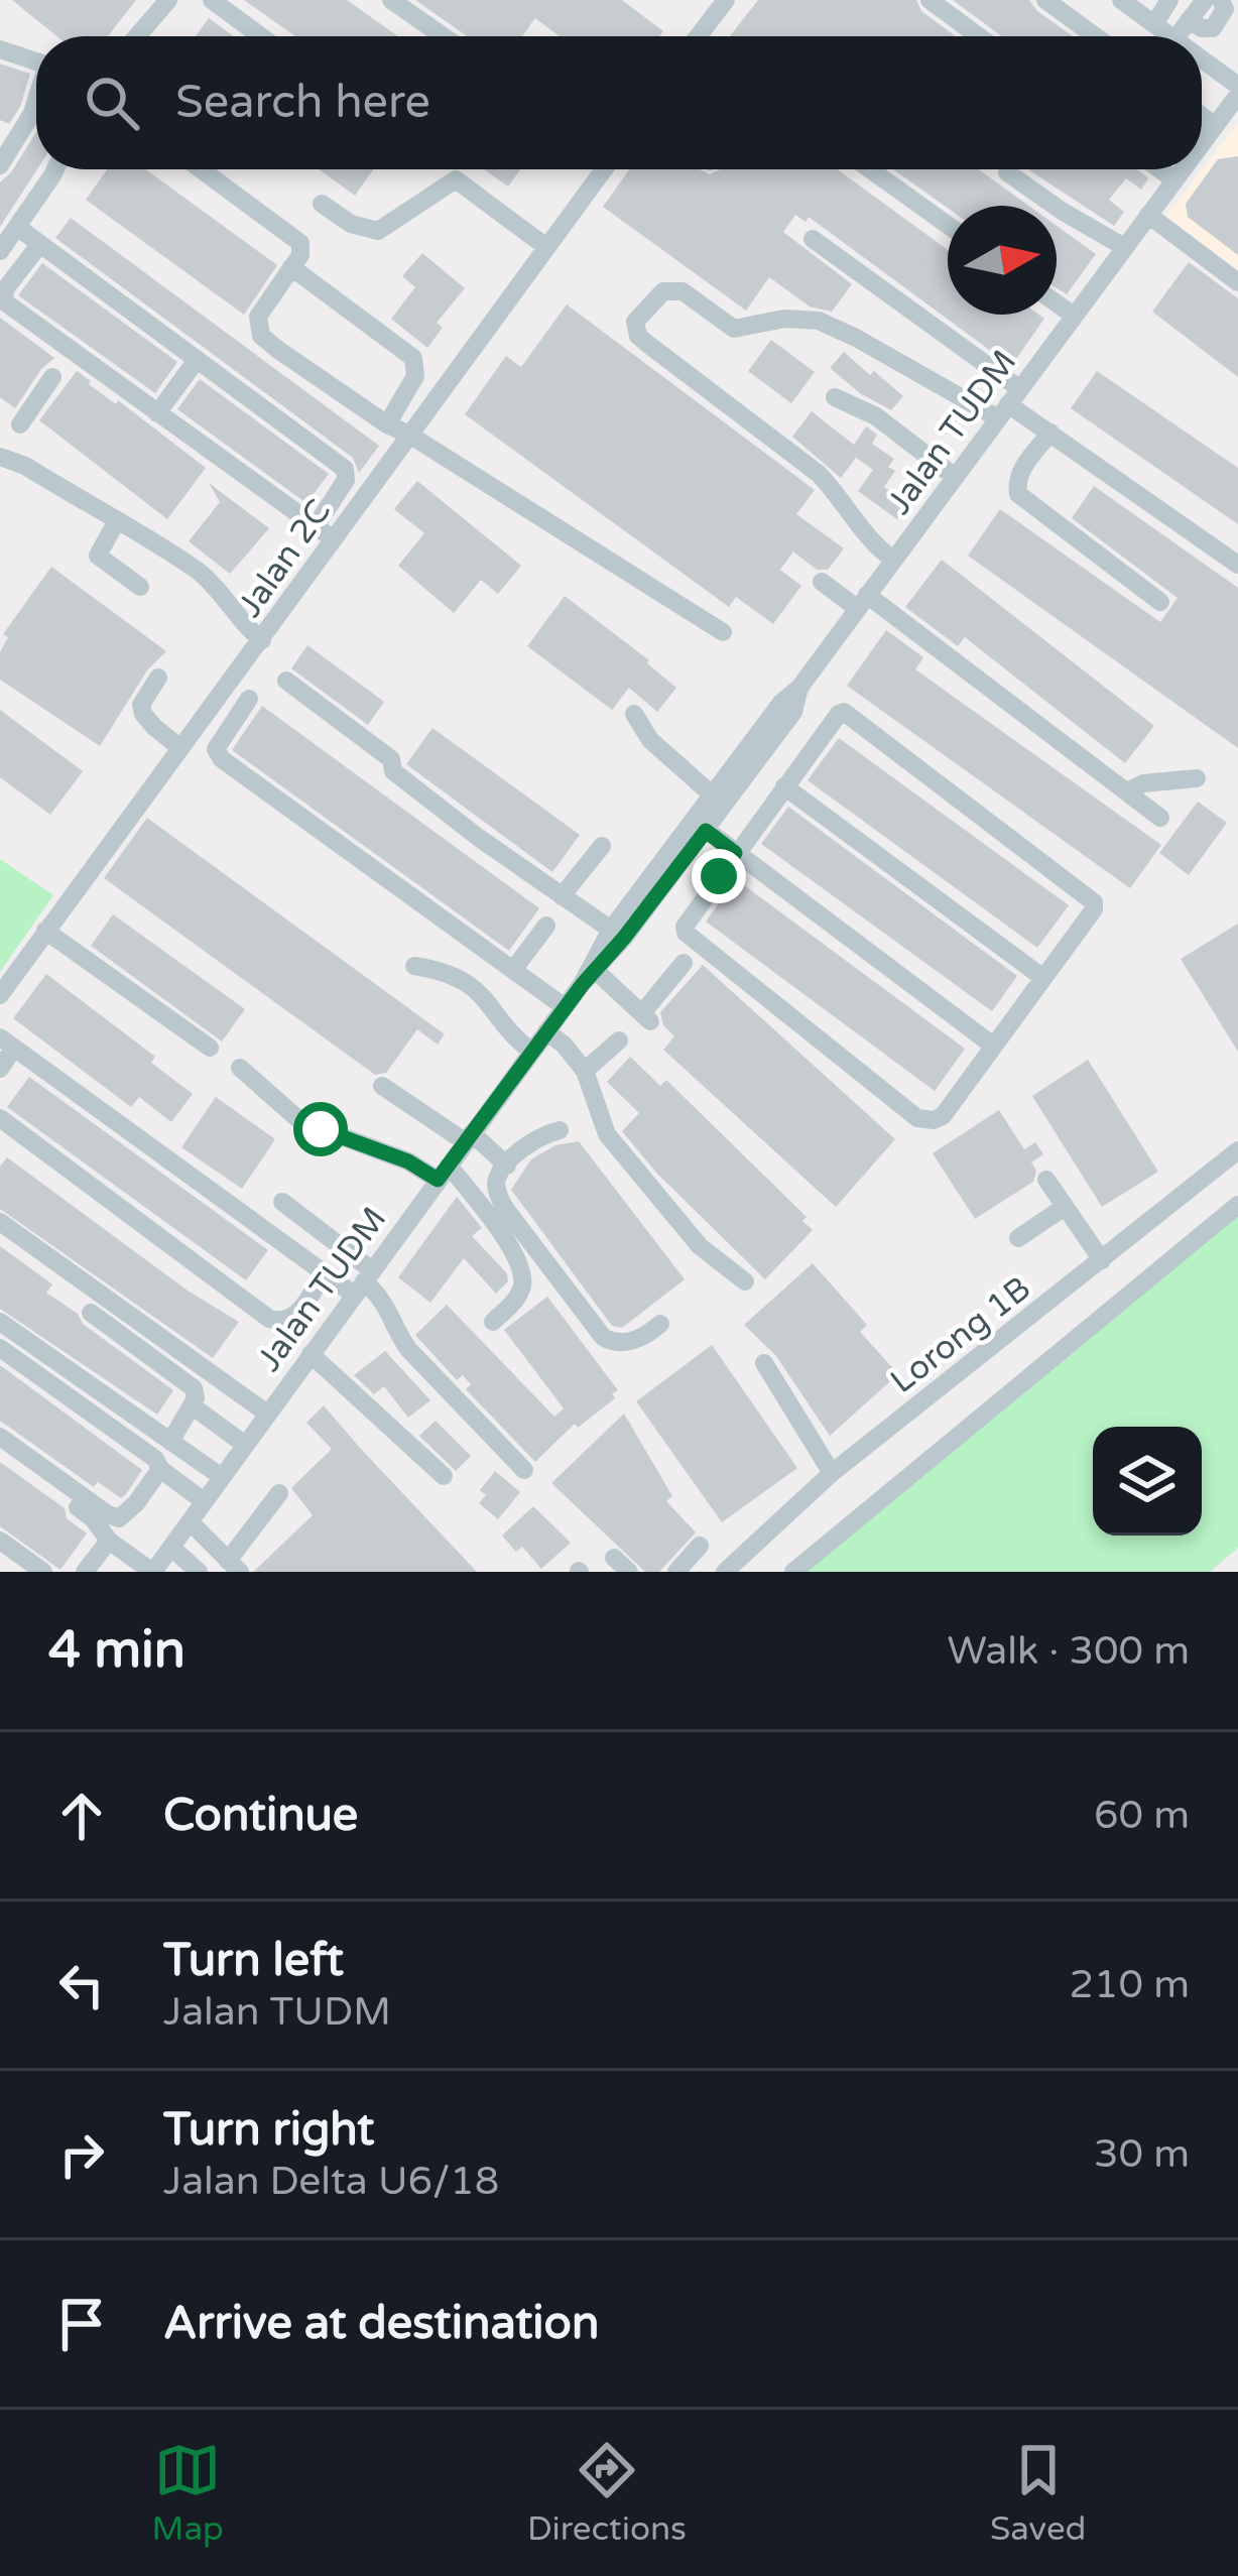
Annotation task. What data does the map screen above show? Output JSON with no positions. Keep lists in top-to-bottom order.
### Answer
{
  "streets": {
    "street": ["Jalan TUDM", "Jalan 2C", "Lorong 1B"]
  },
  "north": "right",
  "page": {
    "search": "Search here",
    "heading": ["4 min", "Walk · 300 m"],
    "list": [
      ["Continue", "60 m"],
      ["Turn left", "Jalan TUDM", "210 m"],
      ["Turn right", "Jalan Delta U6/18", "30 m"],
      "Arrive at destination"
    ],
    "nav": ["Map", "Directions", "Saved"]
  }
}
